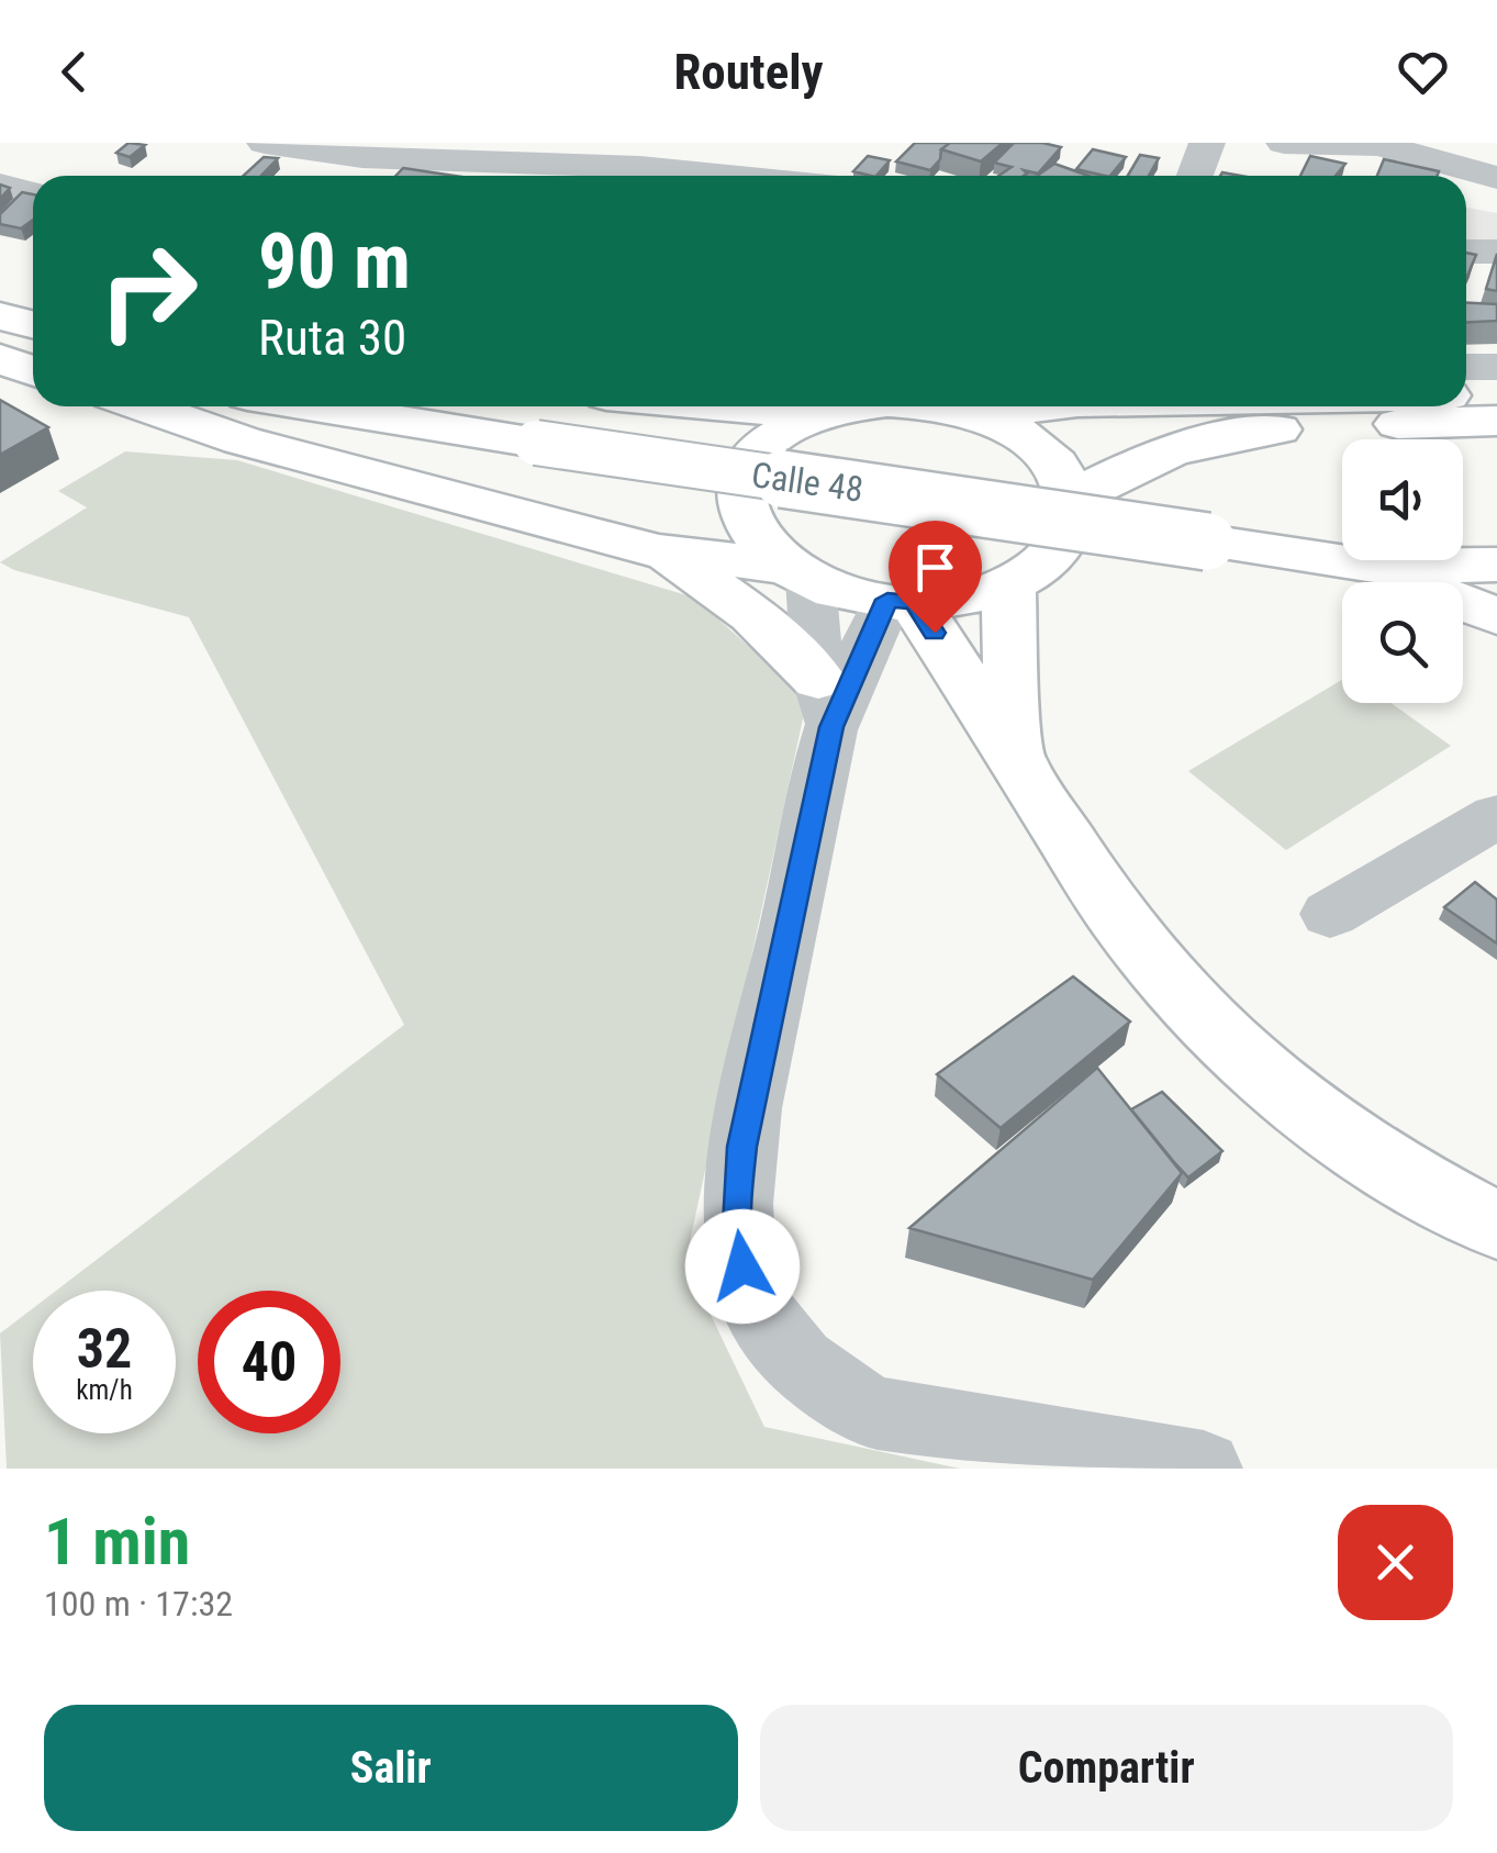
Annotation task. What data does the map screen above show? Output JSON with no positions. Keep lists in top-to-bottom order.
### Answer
{
  "streets": {
    "main road": ["Calle 48"]
  },
  "page": {
    "header": "Routely",
    "turn": ["90 m", "Ruta 30"],
    "speed": "32 km/h",
    "limit": "40",
    "heading": ["1 min", "100 m · 17:32"],
    "buttons": ["Salir", "Compartir"]
  }
}
